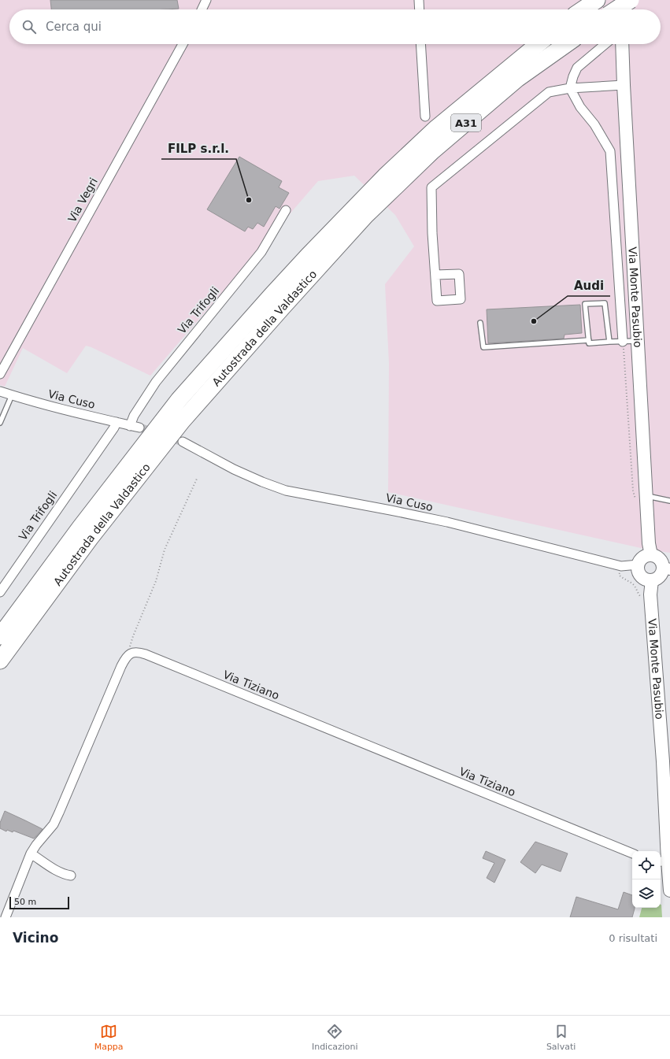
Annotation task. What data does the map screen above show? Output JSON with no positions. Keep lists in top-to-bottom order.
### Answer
{
  "streets": {
    "highway": ["A31", "Autostrada della Valdastico"],
    "main road": ["Via Monte Pasubio"],
    "street": [
      "Via Vegri",
      "Via Trifogli",
      "Via Cuso",
      "Via Tiziano"
    ]
  },
  "crossings": [
    ["Via Monte Pasubio", "Via Cuso"],
    ["Via Trifogli", "Via Cuso"]
  ],
  "places": ["FILP s.r.l.", "Audi"],
  "scale_bar": "50 m",
  "page": {
    "search": "Cerca qui",
    "scale": "50 m",
    "heading": ["Vicino", "0 risultati"],
    "nav": ["Mappa", "Indicazioni", "Salvati"]
  }
}
